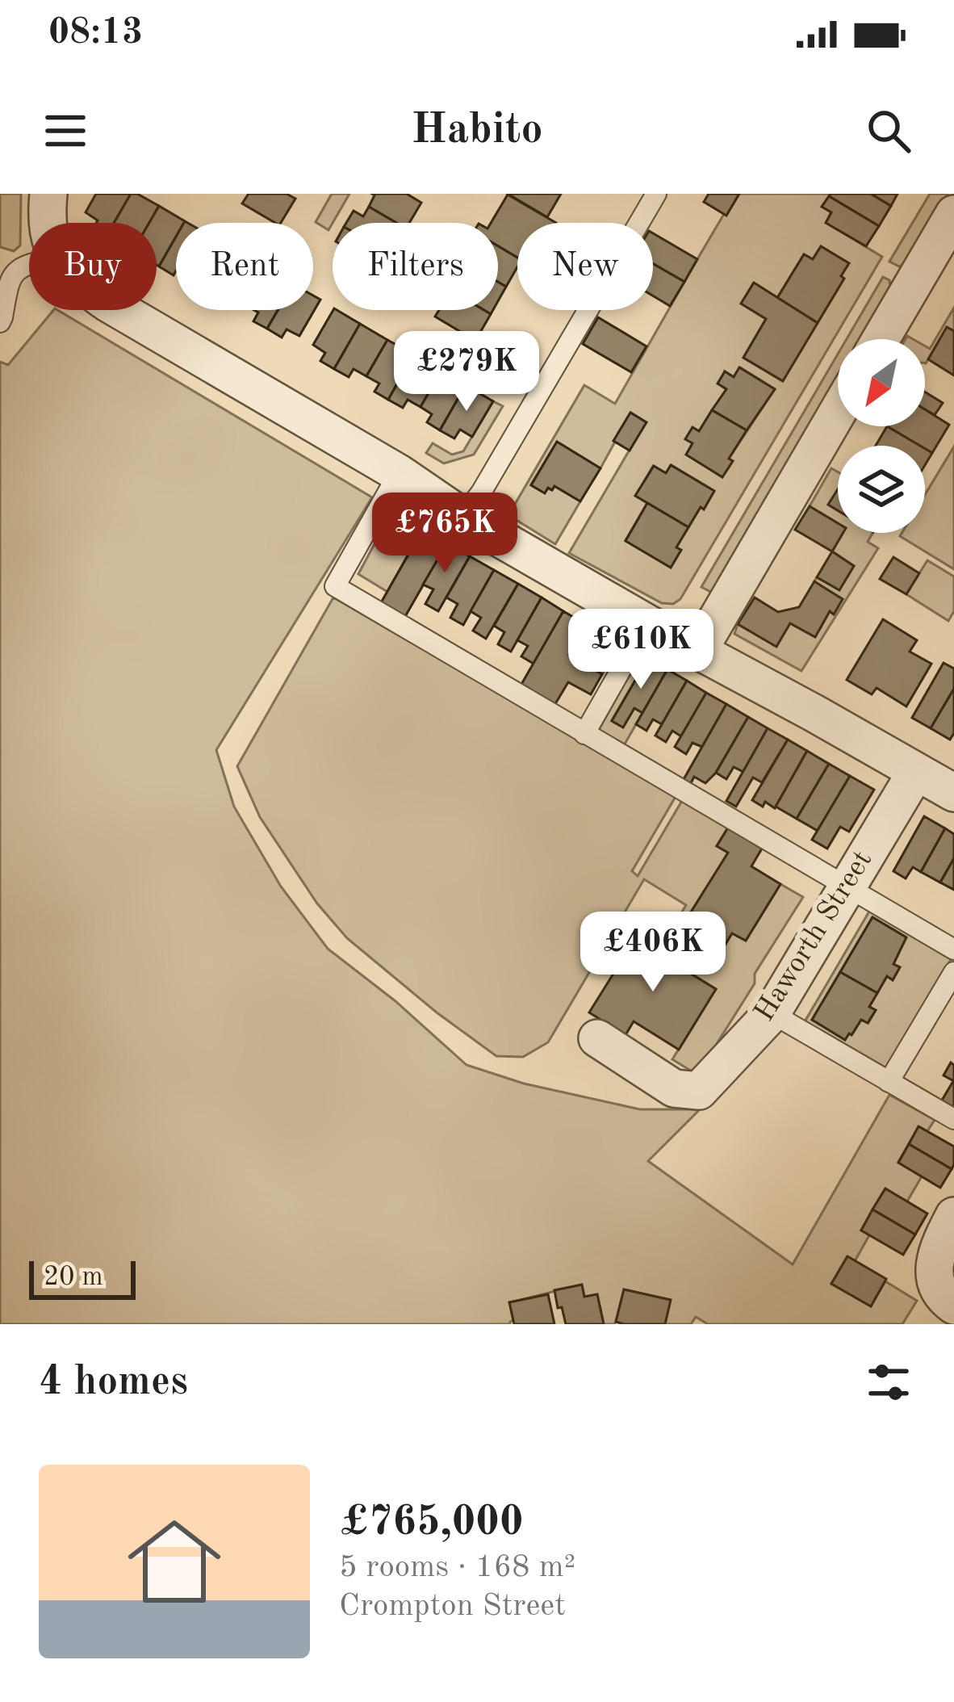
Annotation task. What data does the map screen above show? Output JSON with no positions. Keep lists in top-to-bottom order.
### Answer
{
  "streets": {
    "street": ["Haworth Street"]
  },
  "scale_bar": "20 m",
  "north": "bottom left",
  "page": {
    "status": "08:13",
    "header": "Habito",
    "chip": [
      "Buy",
      "Rent",
      "Filters",
      "New"
    ],
    "price": [
      "£279K",
      "£765K",
      "£610K",
      "£406K"
    ],
    "scale": "20 m",
    "heading": "4 homes",
    "list": [
      {
        "name": "£765,000",
        "note": "5 rooms · 168 m² · Crompton Street"
      }
    ]
  }
}
